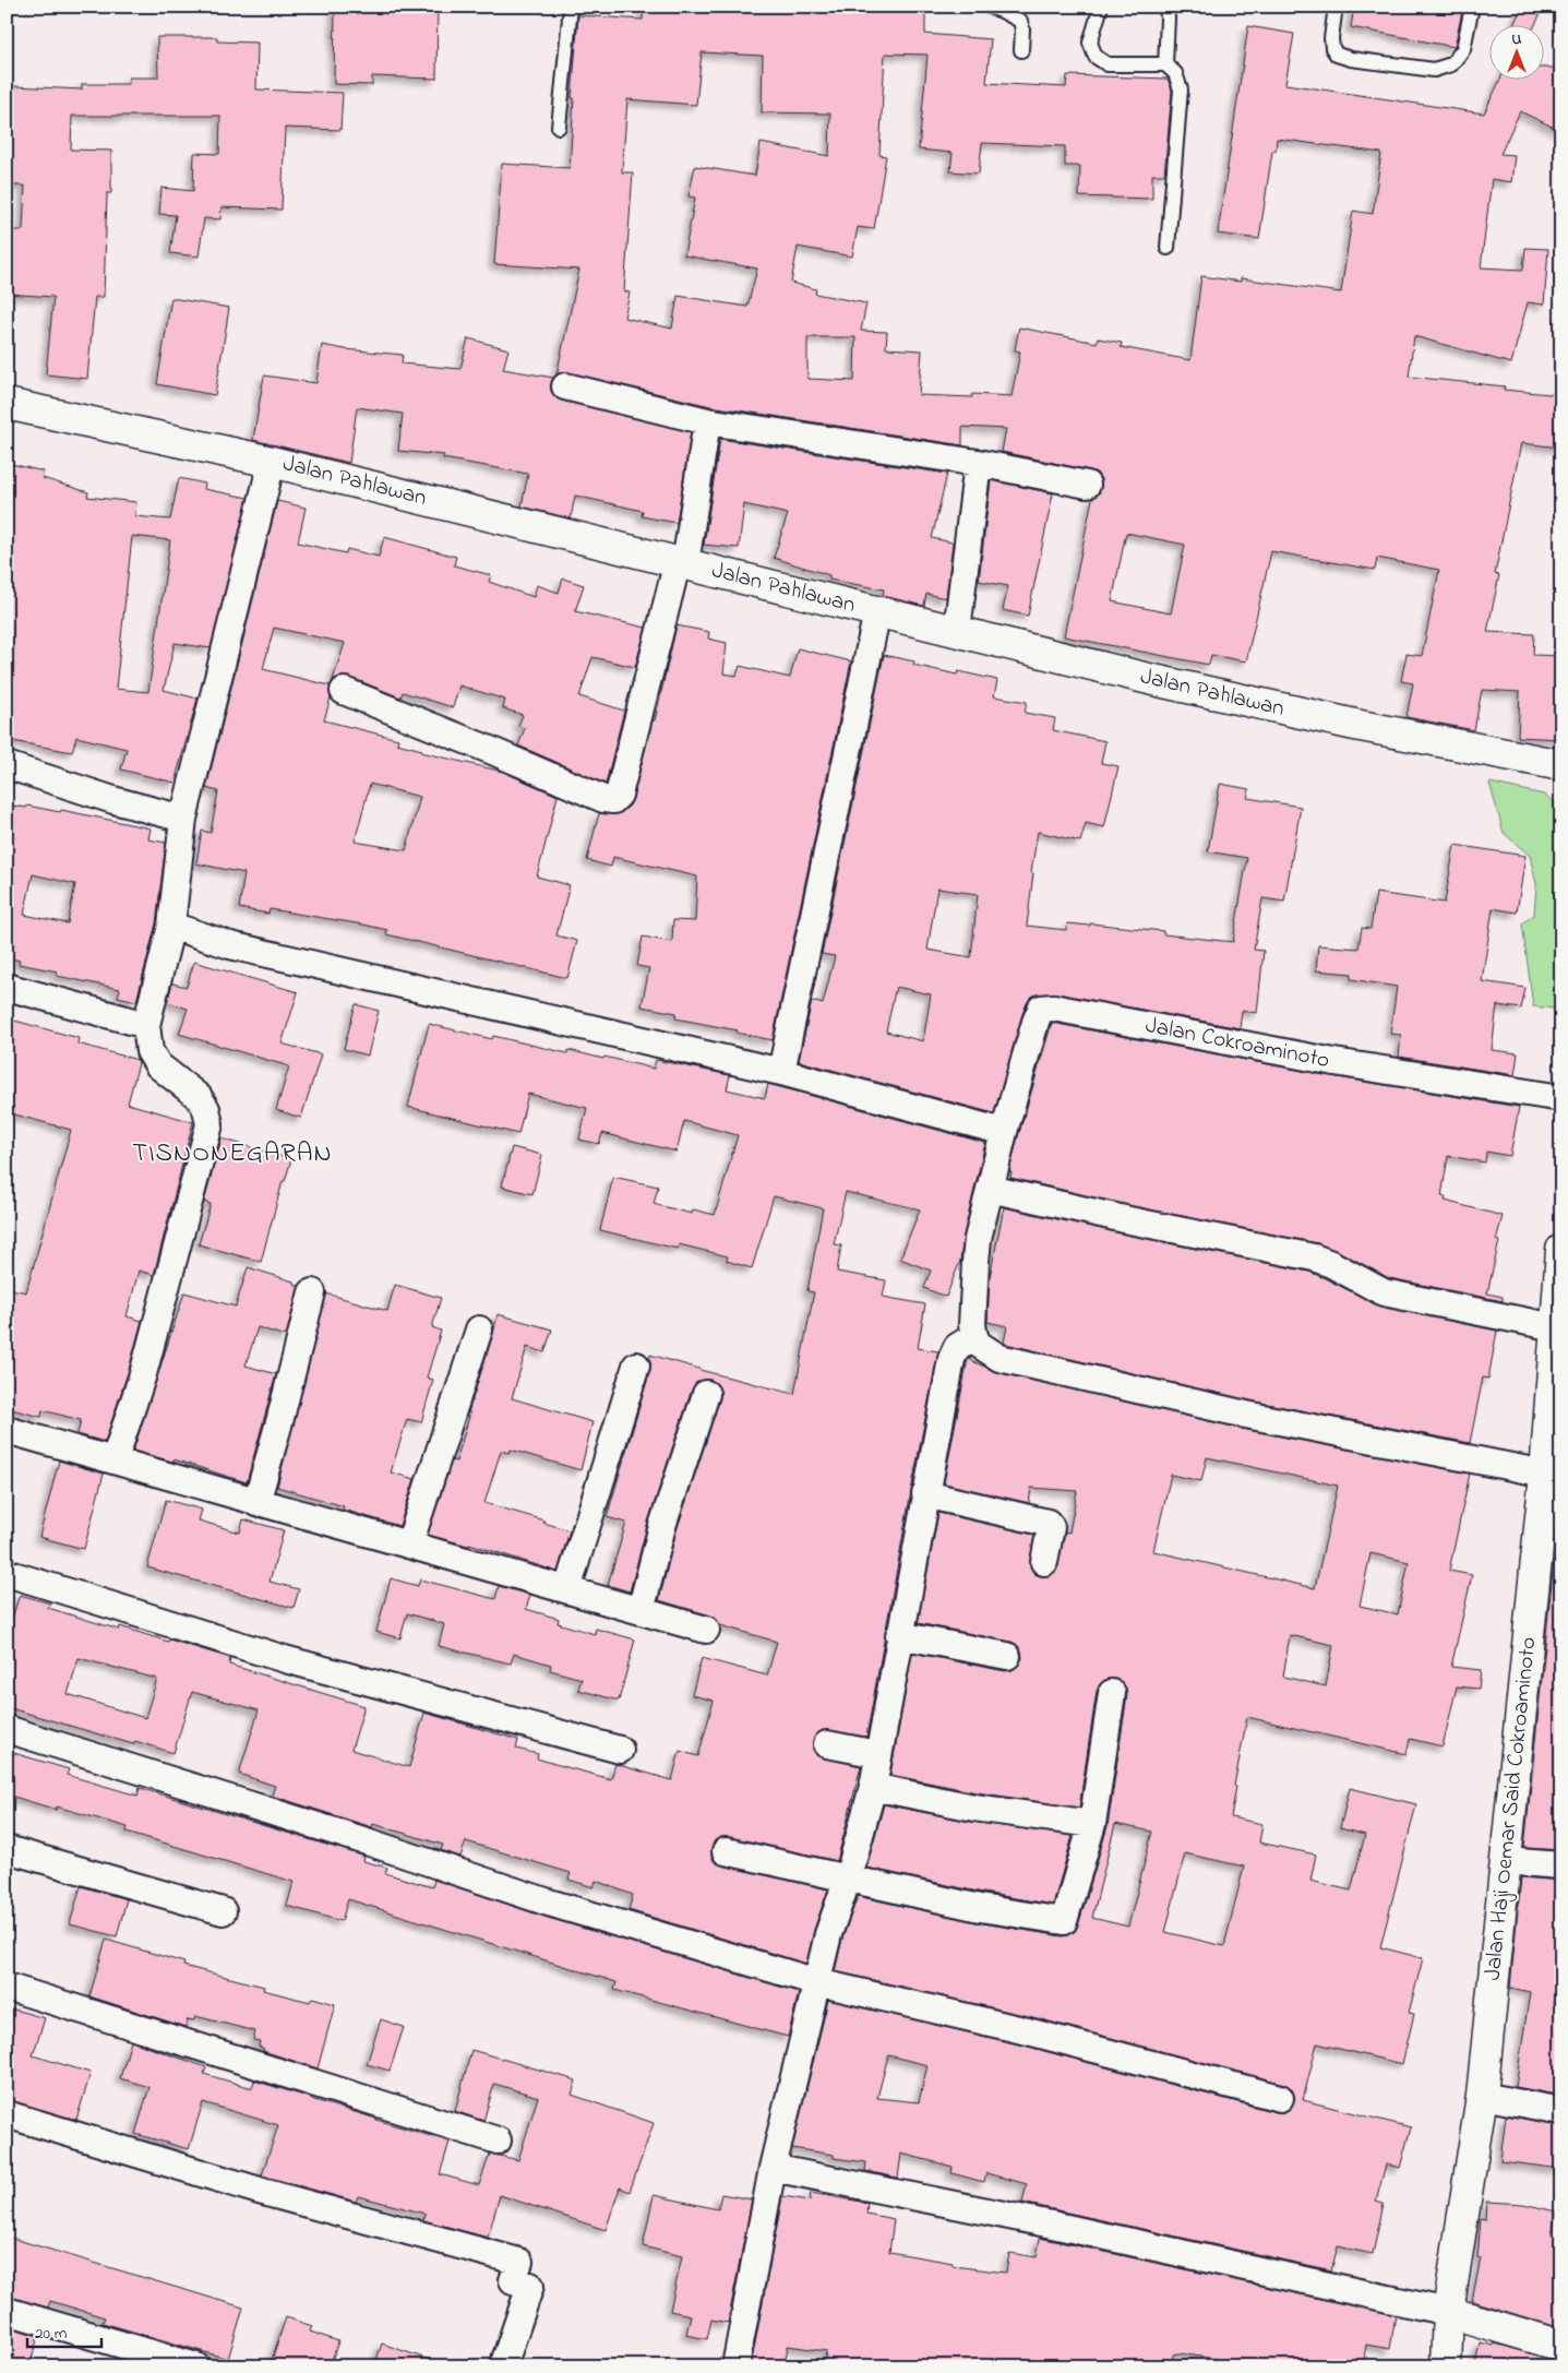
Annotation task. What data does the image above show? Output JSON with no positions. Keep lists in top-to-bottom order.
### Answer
{
  "streets": {
    "main road": ["Jalan Pahlawan", "Jalan Haji Oemar Said Cokroaminoto"],
    "street": ["Jalan Cokroaminoto"]
  },
  "districts": ["TISNONEGARAN"],
  "scale_bar": "20 m",
  "north": "top"
}
